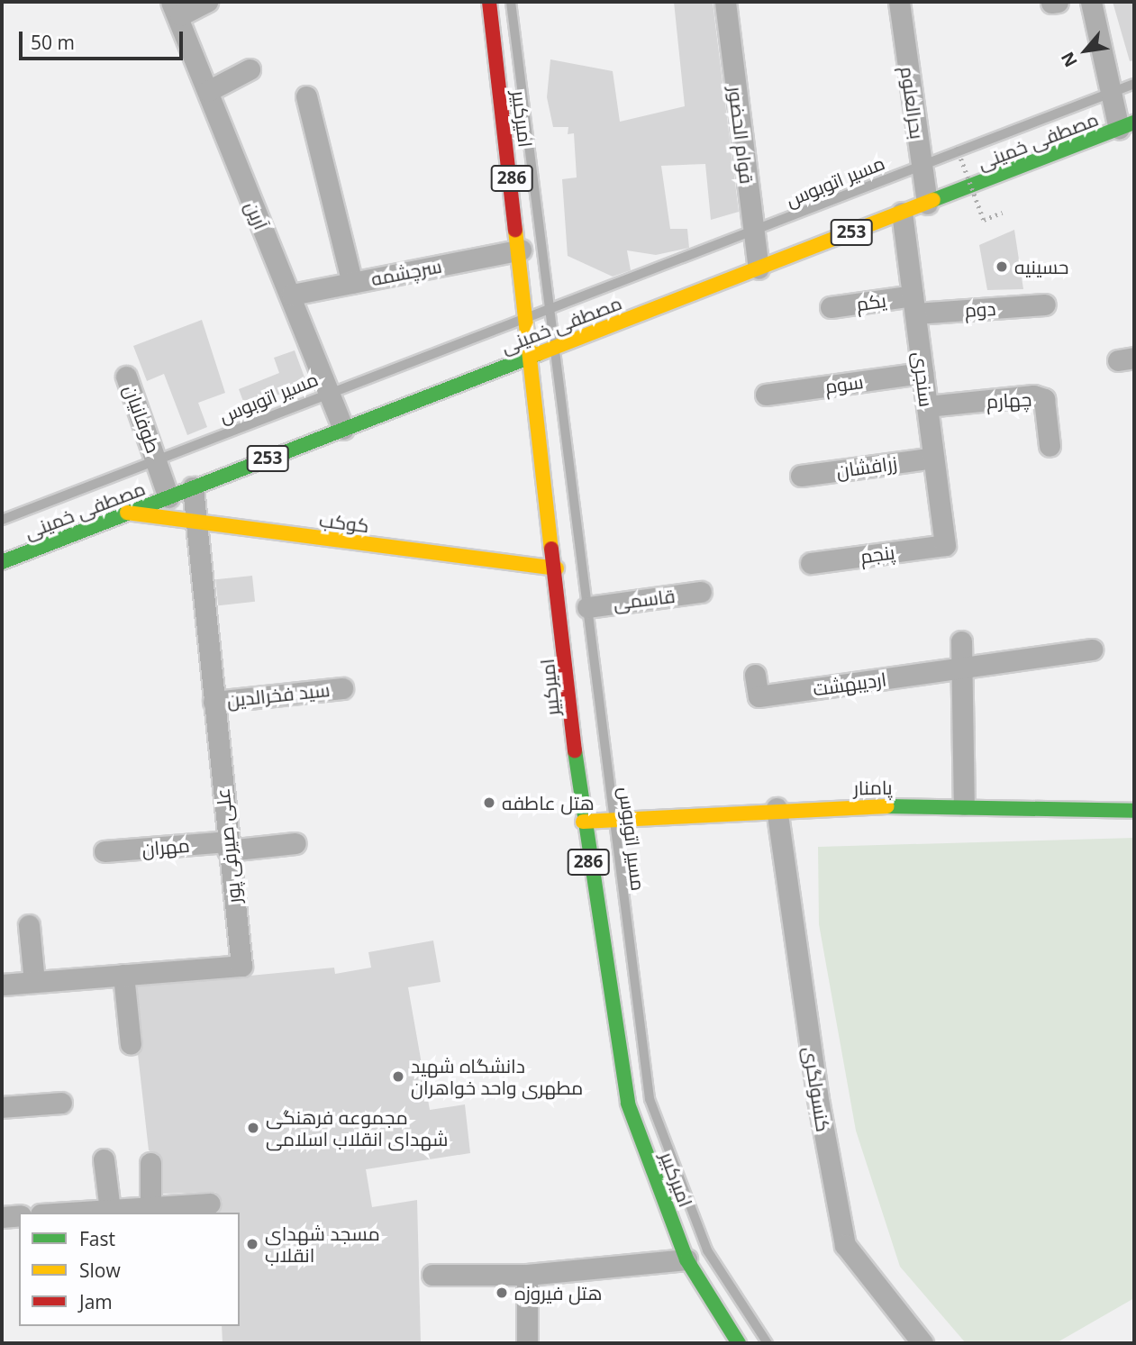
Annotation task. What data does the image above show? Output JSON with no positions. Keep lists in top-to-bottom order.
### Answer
{
  "streets": {
    "main road": [
      "امیرکبیر",
      "مصطفی خمینی",
      "286",
      "253",
      "کوکب",
      "پامنار"
    ],
    "street": [
      "بحرالعلوم",
      "قوام الحضور",
      "آرین",
      "سرچشمه",
      "یکم",
      "دوم",
      "سنجری",
      "سوم",
      "چهارم",
      "طوفانیان",
      "زرافشان",
      "پنجم",
      "قاسمی",
      "اردیبهشت",
      "سید فخرالدین",
      "علی صیرفی پور",
      "مهران",
      "کنسولگری"
    ],
    "lane": ["مسیر اتوبوس"]
  },
  "crossings": [
    ["بحرالعلوم", "مصطفی خمینی"],
    ["بحرالعلوم", "مسیر اتوبوس"],
    ["امیرکبیر", "مصطفی خمینی"],
    ["امیرکبیر", "مسیر اتوبوس"],
    ["امیرکبیر", "سرچشمه"],
    ["امیرکبیر", "کوکب"],
    ["امیرکبیر", "پامنار"],
    ["قوام الحضور", "مصطفی خمینی"],
    ["قوام الحضور", "مسیر اتوبوس"],
    ["مصطفی خمینی", "مسیر اتوبوس"],
    ["مصطفی خمینی", "آرین"],
    ["مصطفی خمینی", "سنجری"],
    ["مصطفی خمینی", "طوفانیان"],
    ["مصطفی خمینی", "کوکب"],
    ["مصطفی خمینی", "علی صیرفی پور"],
    ["مسیر اتوبوس", "آرین"],
    ["مسیر اتوبوس", "طوفانیان"],
    ["مسیر اتوبوس", "قاسمی"],
    ["مسیر اتوبوس", "پامنار"],
    ["آرین", "سرچشمه"],
    ["یکم", "دوم"],
    ["یکم", "سنجری"],
    ["دوم", "سنجری"],
    ["سنجری", "سوم"],
    ["سنجری", "چهارم"],
    ["سنجری", "زرافشان"],
    ["سنجری", "پنجم"],
    ["کوکب", "علی صیرفی پور"],
    ["سید فخرالدین", "علی صیرفی پور"],
    ["پامنار", "کنسولگری"],
    ["علی صیرفی پور", "مهران"]
  ],
  "places": [
    "حسینیه",
    "هتل عاطفه",
    "دانشگاه شهید مطهری واحد خواهران",
    "مجموعه فرهنگی شهدای انقلاب اسلامی",
    "مسجد شهدای انقلاب",
    "هتل فیروزه"
  ],
  "legend": ["Fast", "Slow", "Jam"],
  "scale_bar": "50 m",
  "north": "bottom left"
}
